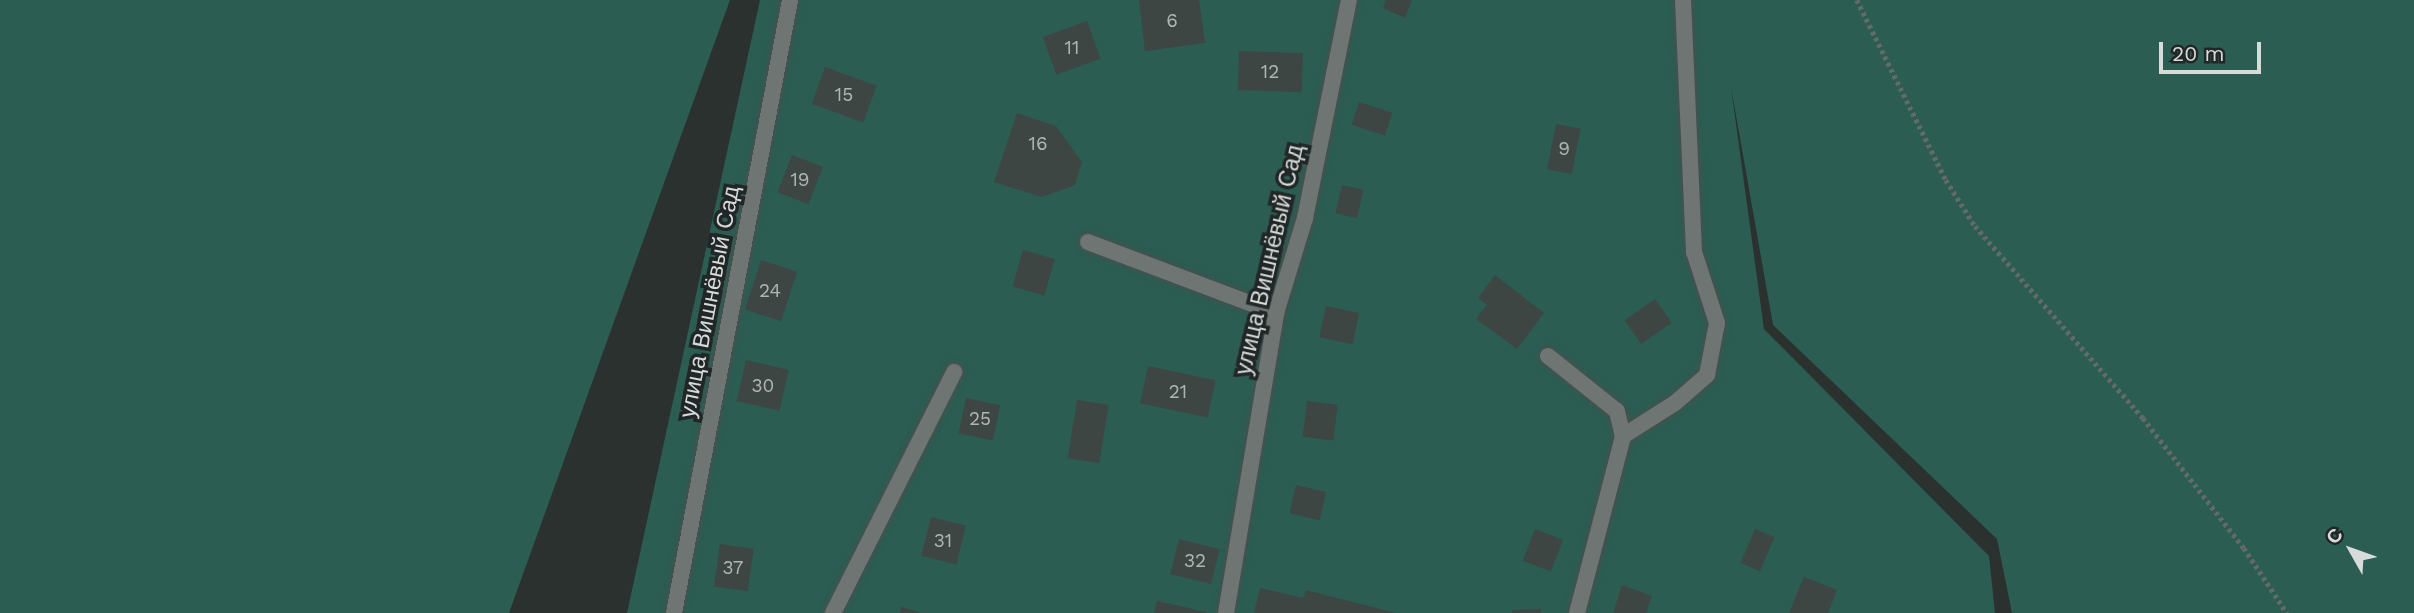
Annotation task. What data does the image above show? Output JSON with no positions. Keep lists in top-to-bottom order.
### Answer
{
  "streets": {
    "lane": ["улица Вишнёвый Сад"]
  },
  "house_numbers": [
    "6",
    "11",
    "12",
    "15",
    "16",
    "9",
    "19",
    "24",
    "30",
    "21",
    "25",
    "31",
    "32",
    "37"
  ],
  "scale_bar": "20 m",
  "north": "top left"
}
